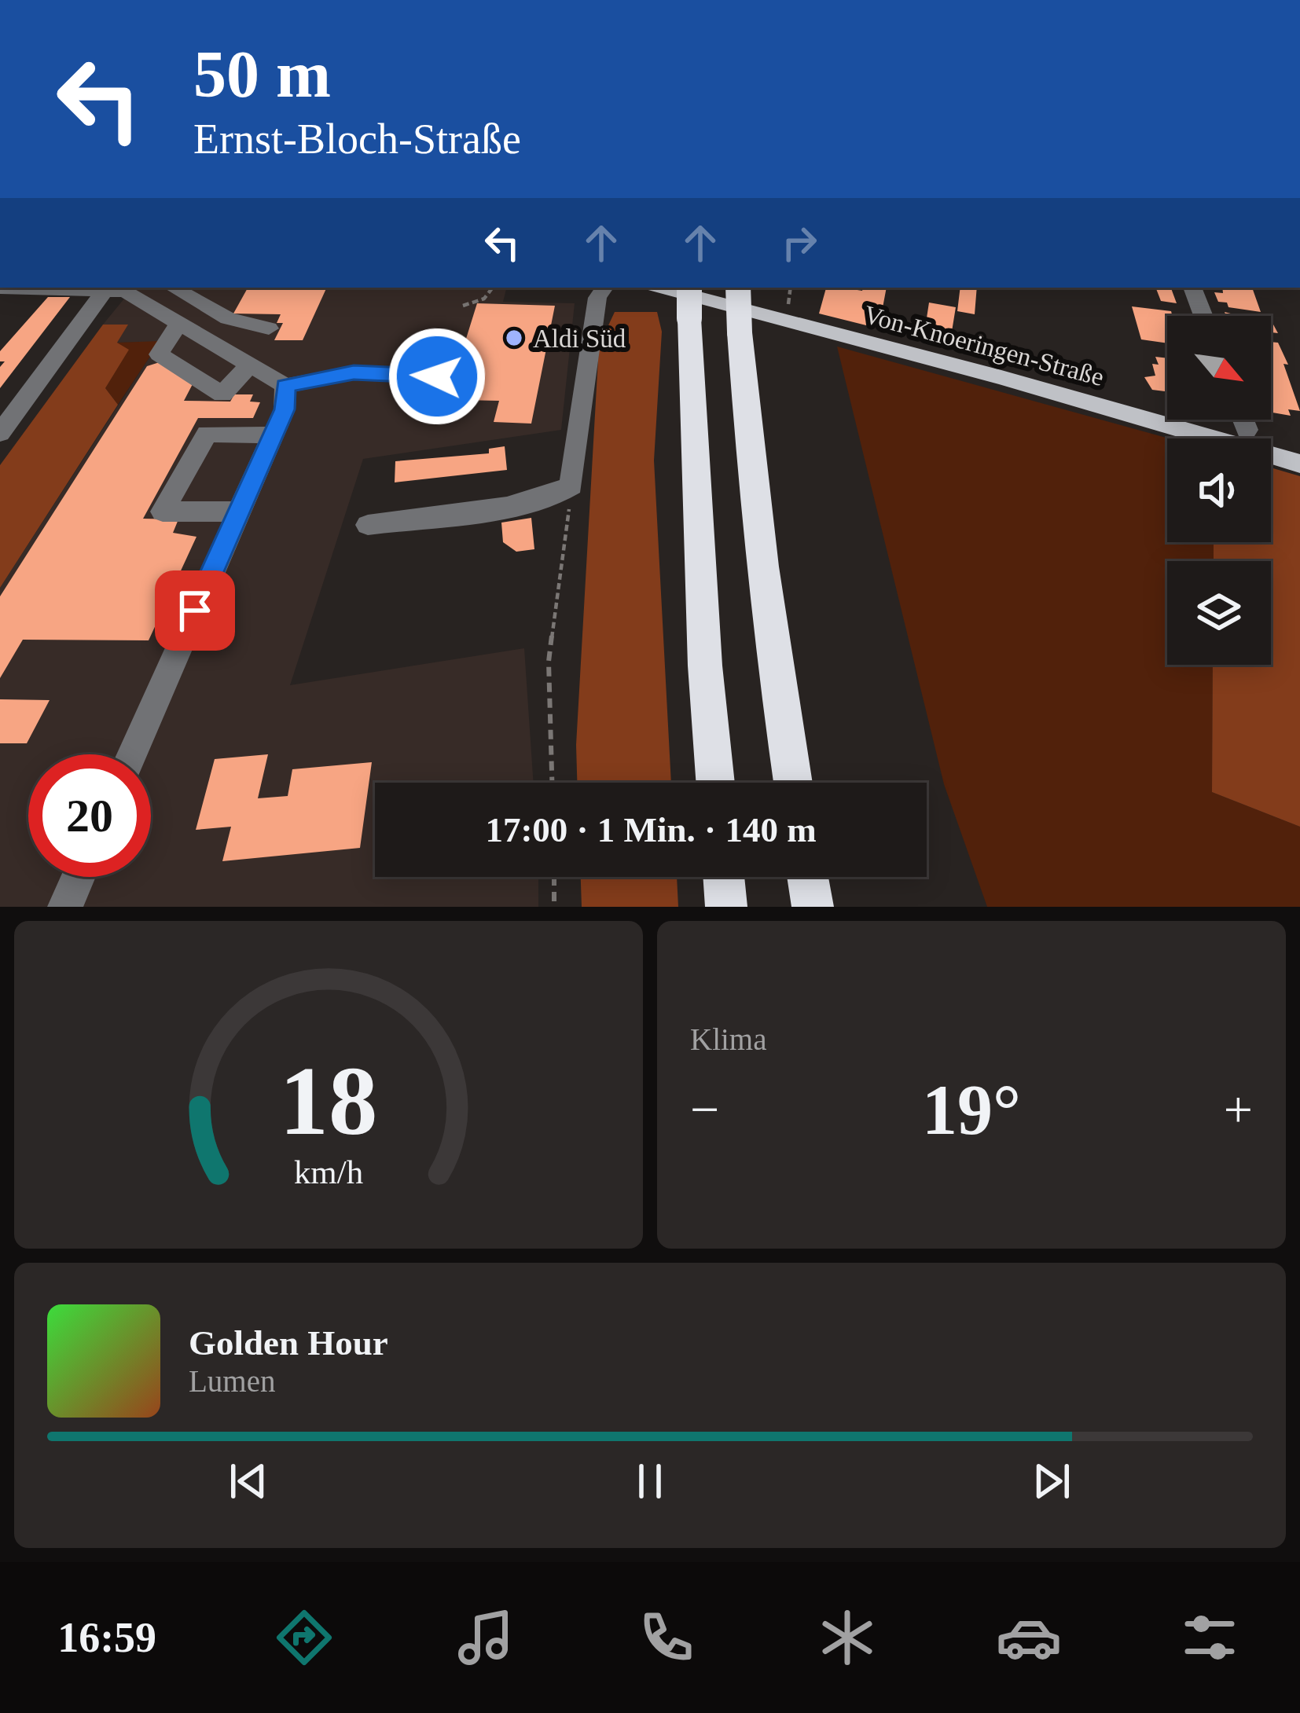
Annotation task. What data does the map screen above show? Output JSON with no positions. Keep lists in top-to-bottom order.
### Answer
{
  "streets": {
    "main road": ["Von-Knoeringen-Straße"]
  },
  "places": ["Aldi Süd"],
  "north": "bottom right",
  "page": {
    "turn": ["50 m", "Ernst-Bloch-Straße"],
    "limit": "20",
    "trip": "17:00 · 1 Min. · 140 m",
    "tile": "Klima",
    "heat": ["−", "19°", "+"],
    "song": ["Golden Hour", "Lumen"],
    "tabs": "16:59",
    "gauge": ["18", "km/h"]
  }
}
